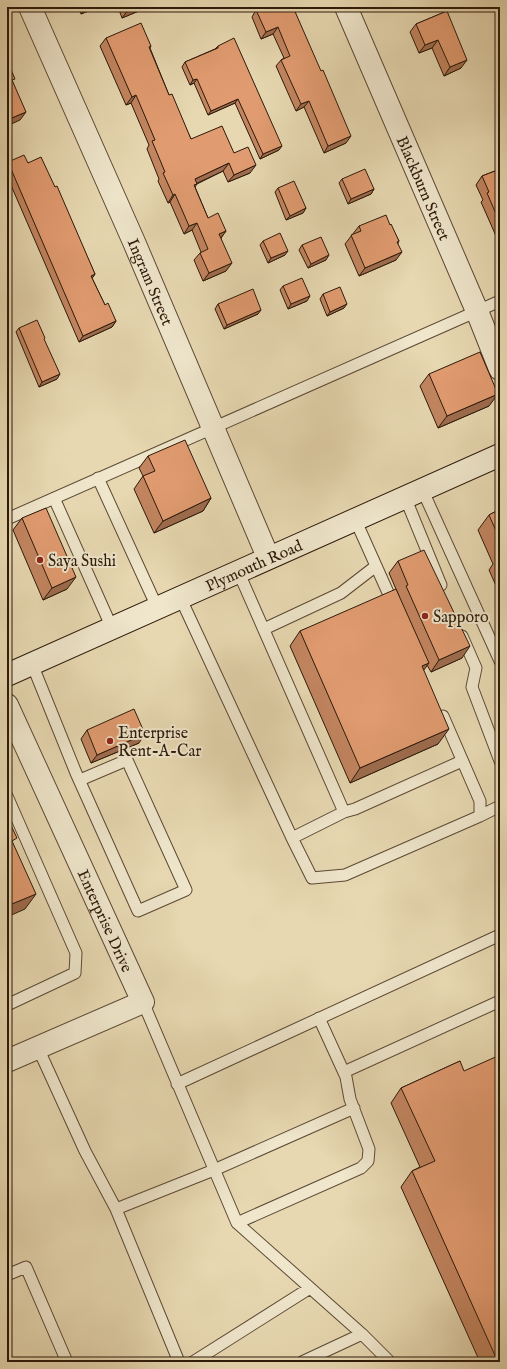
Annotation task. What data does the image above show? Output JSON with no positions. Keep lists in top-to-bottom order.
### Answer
{
  "streets": {
    "street": [
      "Blackburn Street",
      "Ingram Street",
      "Plymouth Road",
      "Enterprise Drive"
    ]
  },
  "crossings": [
    ["Ingram Street", "Plymouth Road"]
  ],
  "places": ["Saya Sushi", "Sapporo", "Enterprise Rent-A-Car"]
}
